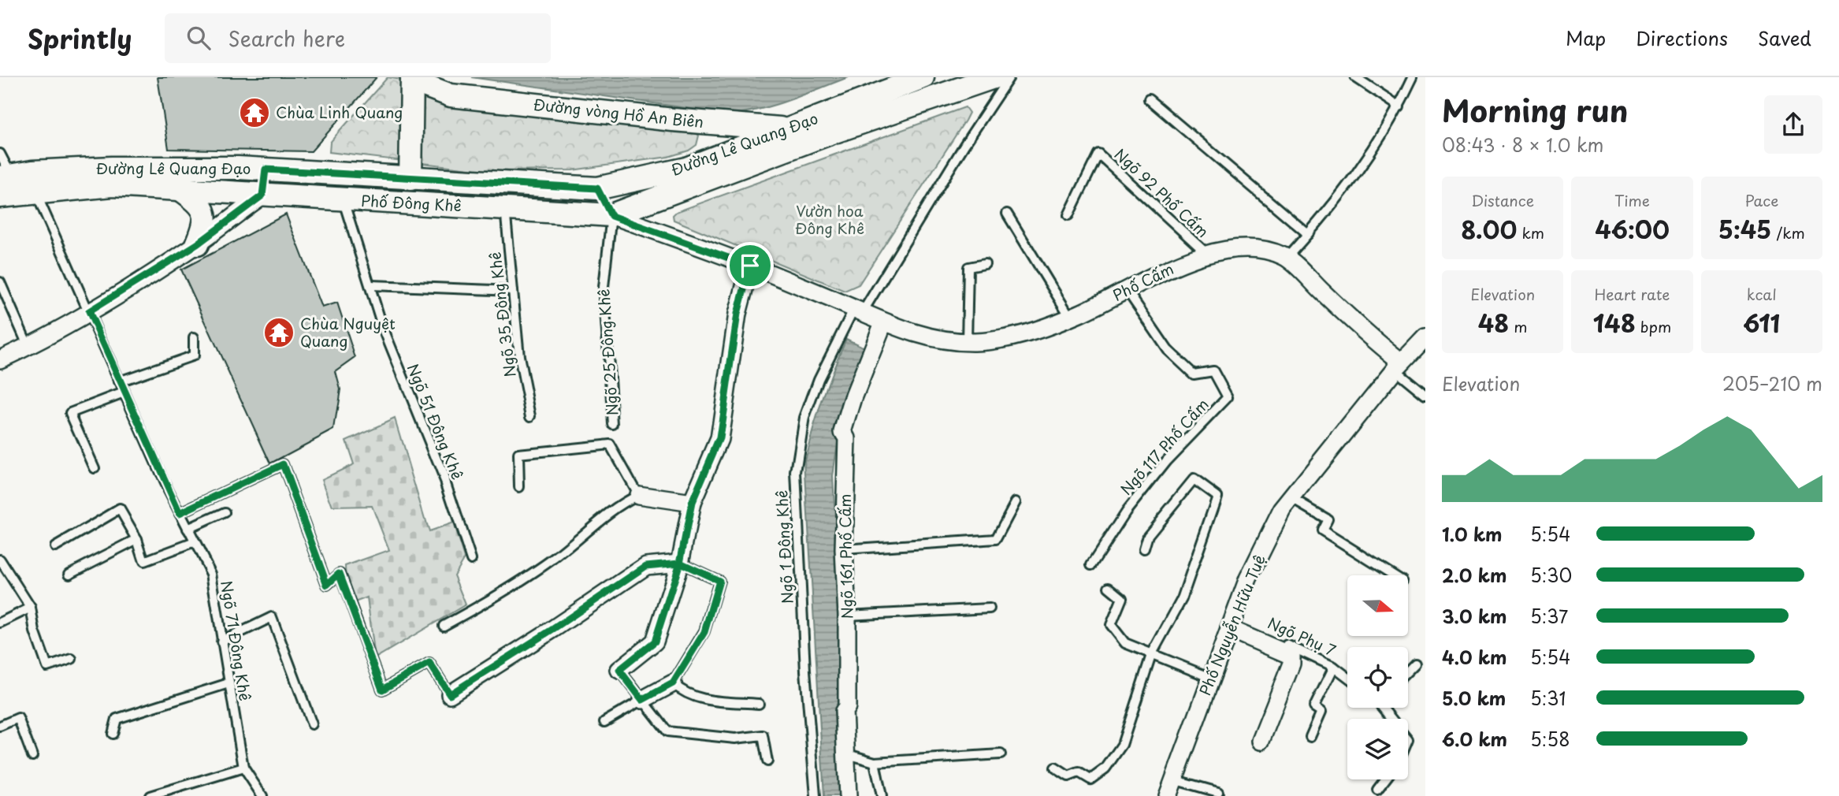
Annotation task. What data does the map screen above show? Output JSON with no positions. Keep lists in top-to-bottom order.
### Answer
{
  "streets": {
    "street": [
      "Đường vòng Hồ An Biên",
      "Đường Lê Quang Đạo",
      "Phố Đông Khê",
      "Phố Cấm",
      "Ngõ 161 Phố Cấm",
      "Phố Nguyễn Hữu Tuệ"
    ],
    "lane": [
      "Ngõ 92 Phố Cấm",
      "Ngõ 35 Đông Khê",
      "Ngõ 25 Đông Khê",
      "Ngõ 51 Đông Khê",
      "Ngõ 117 Phố Cấm",
      "Ngõ 1 Đông Khê",
      "Ngõ Phụ 7",
      "Ngõ 71 Đông Khê"
    ]
  },
  "crossings": [
    ["Đường vòng Hồ An Biên", "Đường Lê Quang Đạo"],
    ["Đường Lê Quang Đạo", "Phố Đông Khê"],
    ["Đường Lê Quang Đạo", "Ngõ 25 Đông Khê"],
    ["Đường Lê Quang Đạo", "Ngõ 71 Đông Khê"],
    ["Ngõ 92 Phố Cấm", "Phố Cấm"],
    ["Phố Đông Khê", "Phố Cấm"],
    ["Phố Đông Khê", "Ngõ 35 Đông Khê"],
    ["Phố Đông Khê", "Ngõ 25 Đông Khê"],
    ["Phố Đông Khê", "Ngõ 51 Đông Khê"],
    ["Phố Đông Khê", "Ngõ 1 Đông Khê"],
    ["Phố Cấm", "Ngõ 117 Phố Cấm"],
    ["Phố Cấm", "Ngõ 1 Đông Khê"],
    ["Phố Cấm", "Phố Nguyễn Hữu Tuệ"],
    ["Phố Nguyễn Hữu Tuệ", "Ngõ Phụ 7"]
  ],
  "parks": ["Vườn hoa Đông Khê"],
  "places": {
    "temple": ["Chùa Linh Quang", "Chùa Nguyệt Quang"]
  },
  "north": "right",
  "page": {
    "header": "Sprintly",
    "search": "Search here",
    "nav": ["Map", "Directions", "Saved"],
    "heading": ["Morning run", "08:43 · 8 × 1.0 km"],
    "stats": [
      ["Distance", "8.00 km"],
      ["Time", "46:00"],
      ["Pace", "5:45 /km"],
      ["Elevation", "48 m"],
      ["Heart rate", "148 bpm"],
      ["kcal", "611"]
    ],
    "chart": ["Elevation", "205–210 m"],
    "list": [
      {
        "name": "1.0 km",
        "note": "5:54"
      },
      {
        "name": "2.0 km",
        "note": "5:30"
      },
      {
        "name": "3.0 km",
        "note": "5:37"
      },
      {
        "name": "4.0 km",
        "note": "5:54"
      },
      {
        "name": "5.0 km",
        "note": "5:31"
      },
      {
        "name": "6.0 km",
        "note": "5:58"
      }
    ]
  }
}
